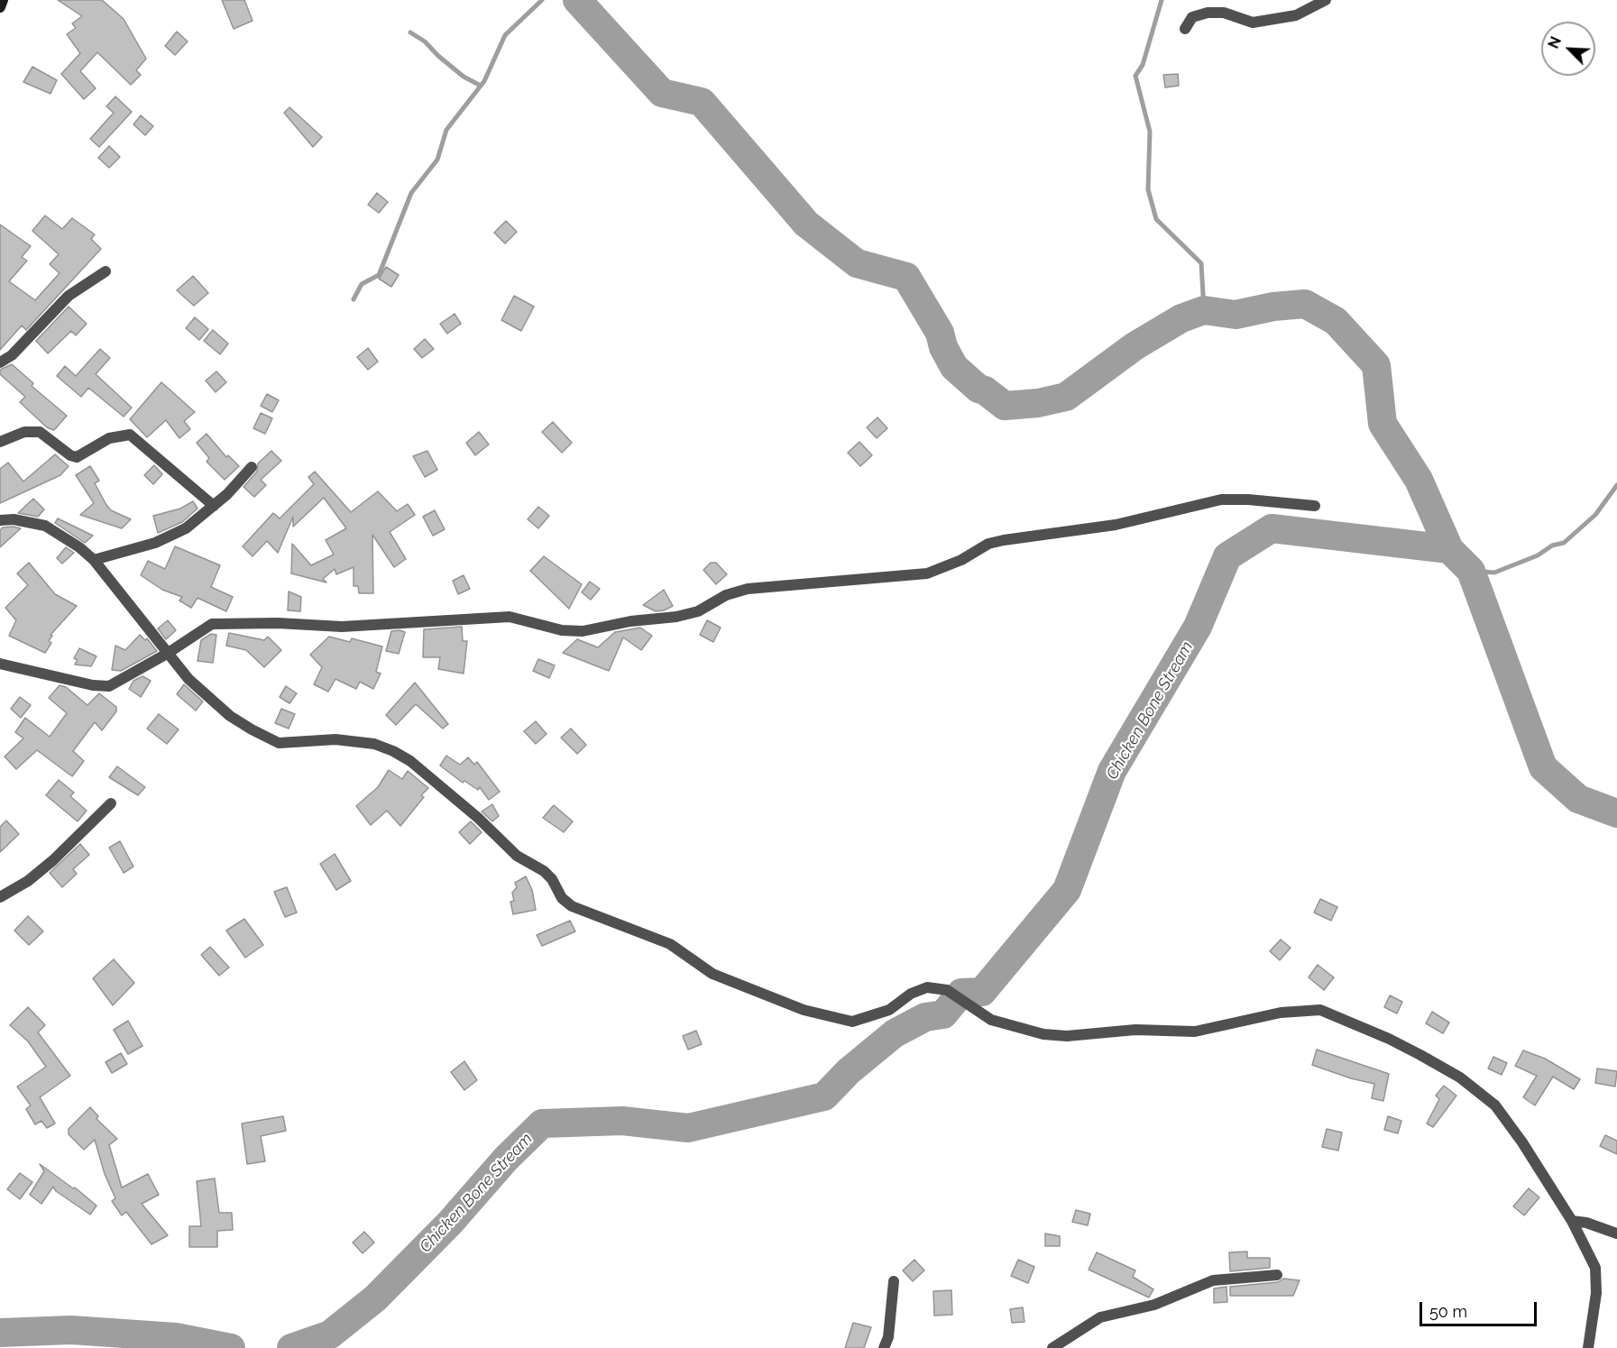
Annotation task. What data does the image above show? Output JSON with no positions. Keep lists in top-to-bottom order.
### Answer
{
  "water": ["Chicken Bone Stream"],
  "scale_bar": "50 m",
  "north": "top left"
}
